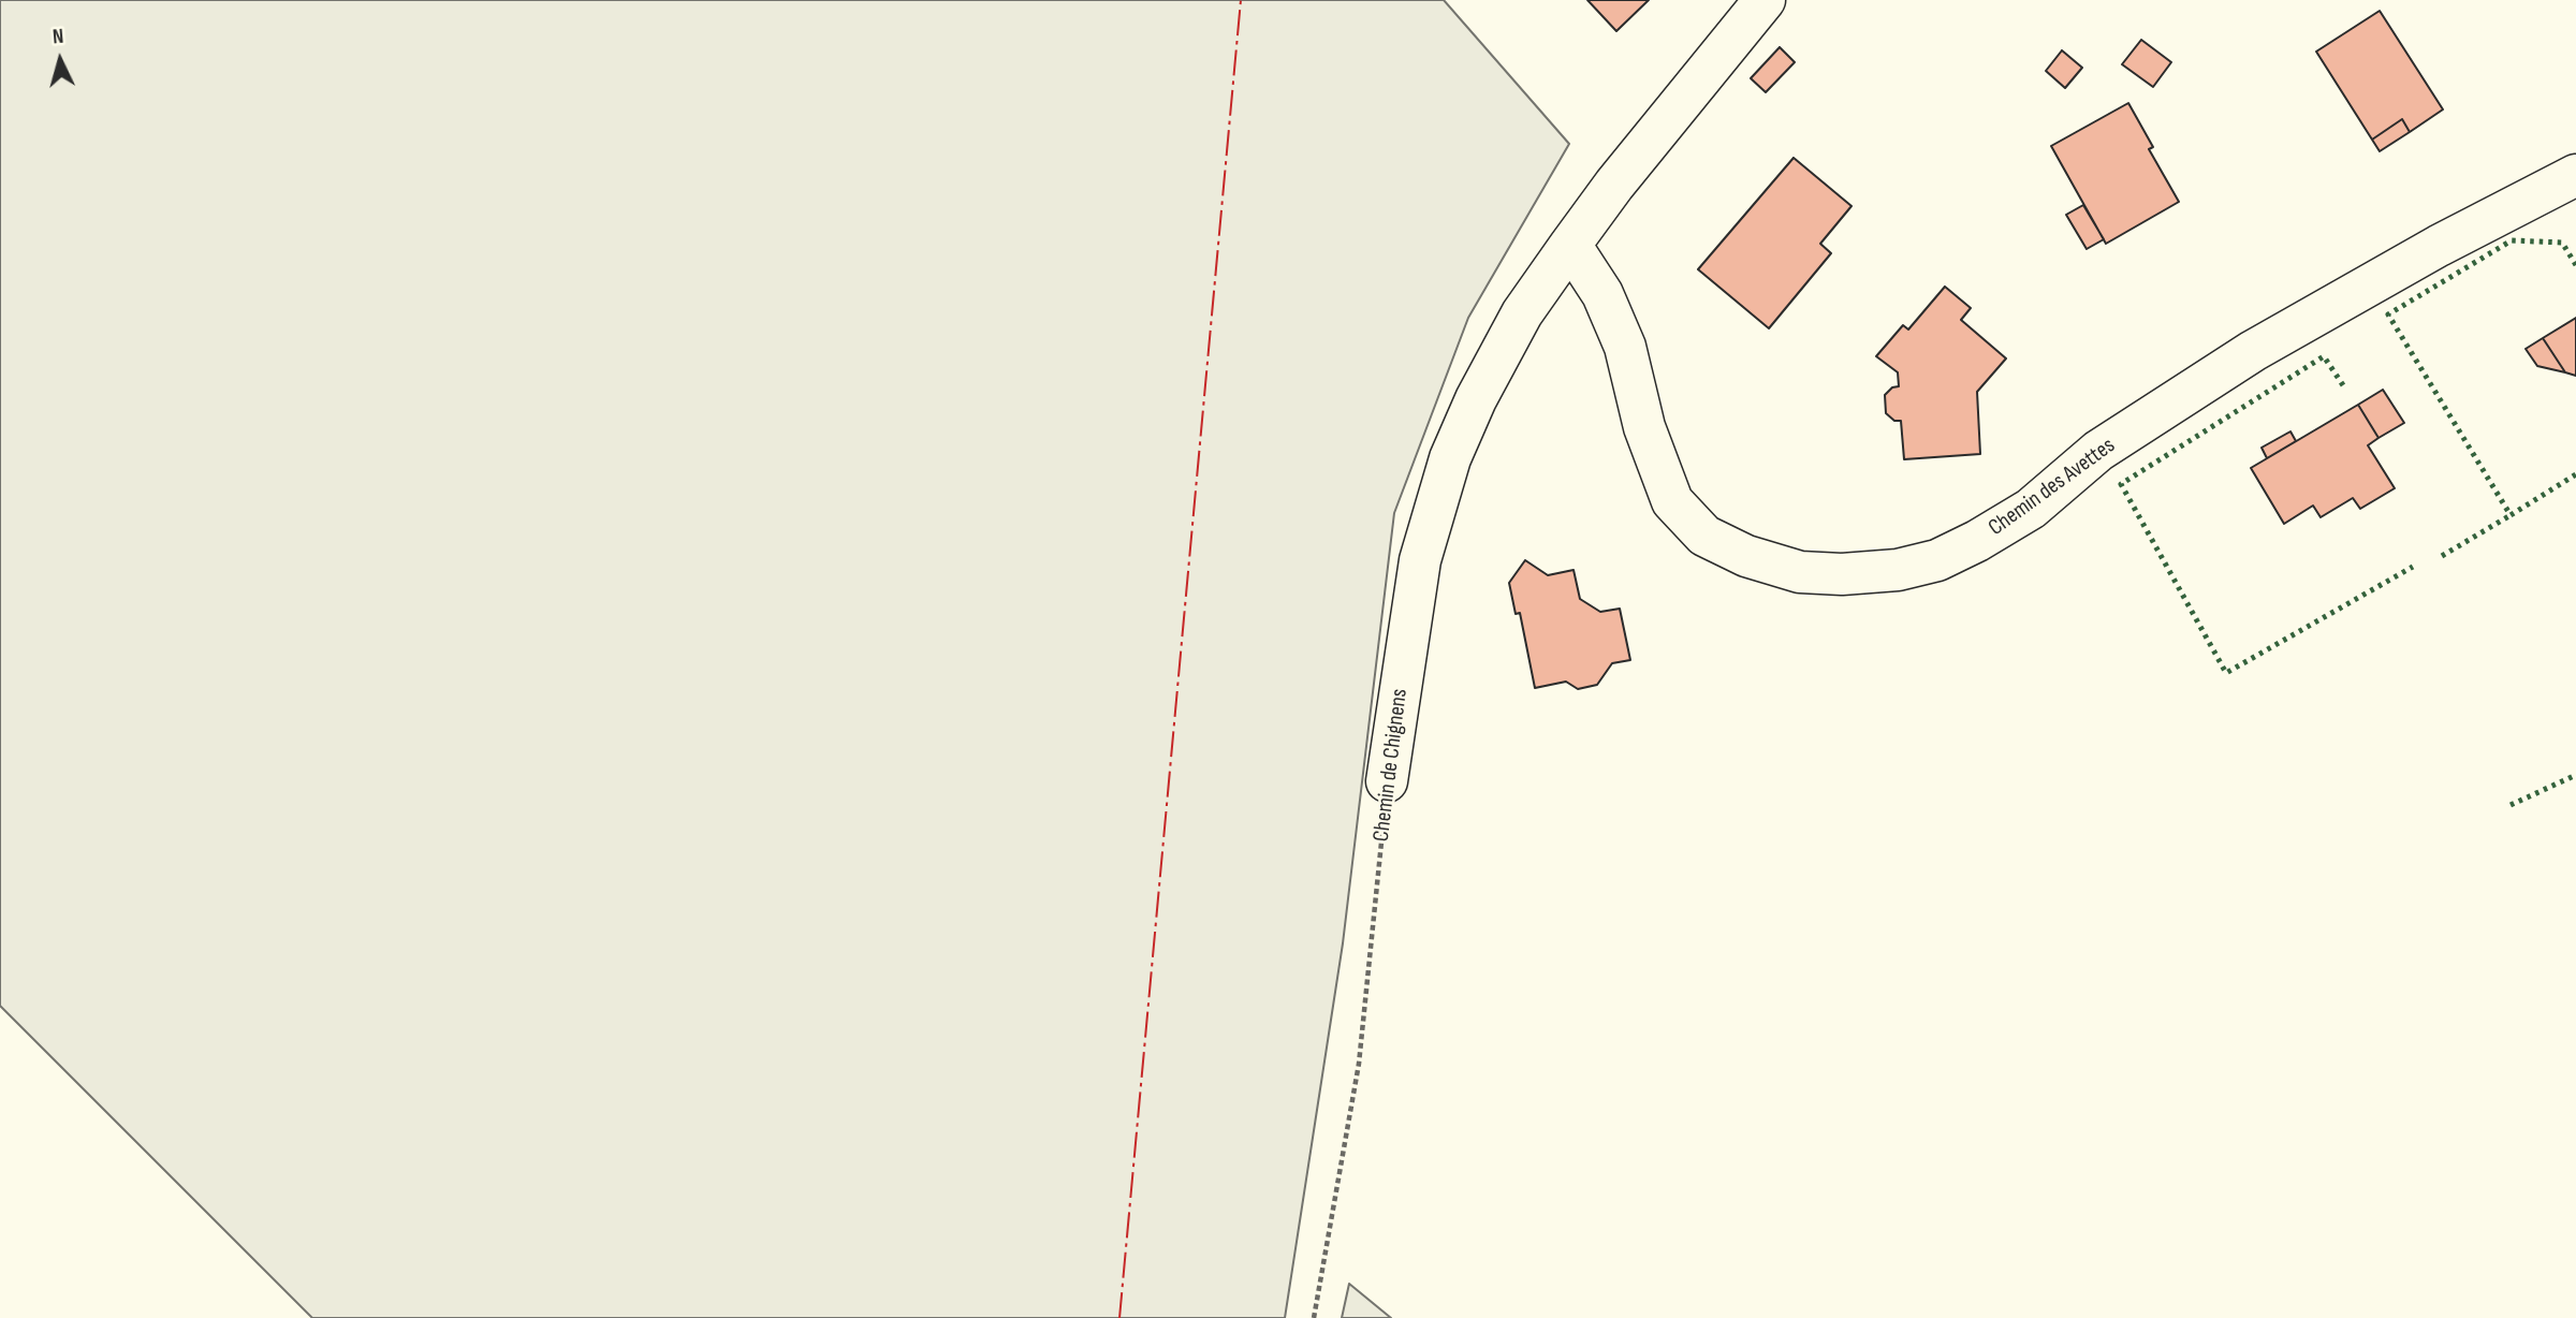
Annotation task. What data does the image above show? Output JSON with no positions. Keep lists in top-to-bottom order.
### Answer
{
  "streets": {
    "street": ["Chemin des Avettes", "Chemin de Chignens"]
  },
  "crossings": [
    ["Chemin des Avettes", "Chemin de Chignens"]
  ],
  "north": "top"
}
